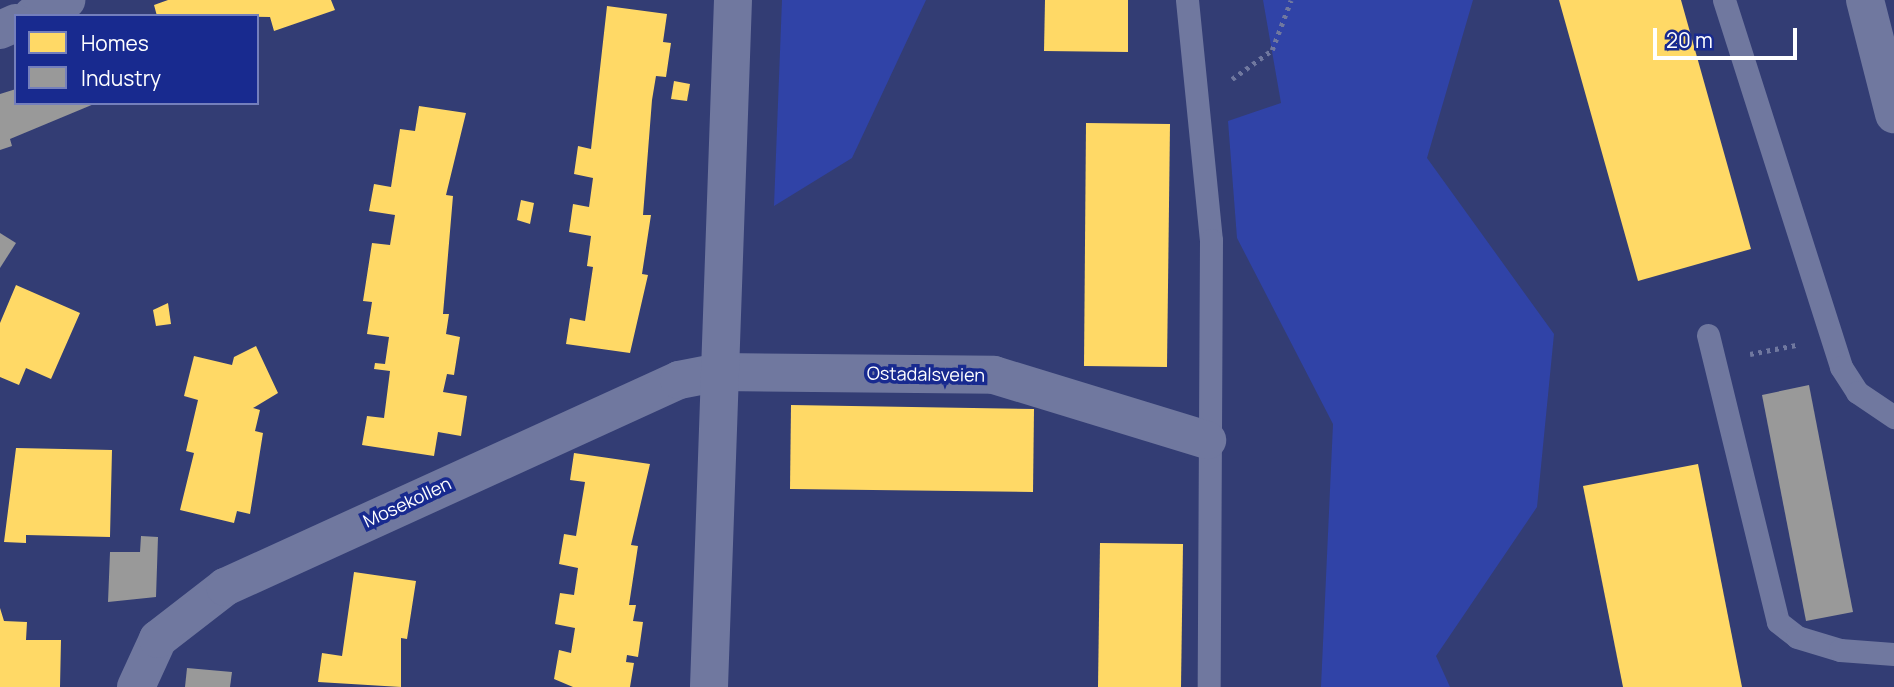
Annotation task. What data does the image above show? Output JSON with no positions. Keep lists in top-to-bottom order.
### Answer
{
  "streets": {
    "street": ["Ostadalsveien", "Mosekollen"]
  },
  "crossings": [
    ["Ostadalsveien", "Mosekollen"]
  ],
  "legend": ["Homes", "Industry"],
  "scale_bar": "20 m"
}
